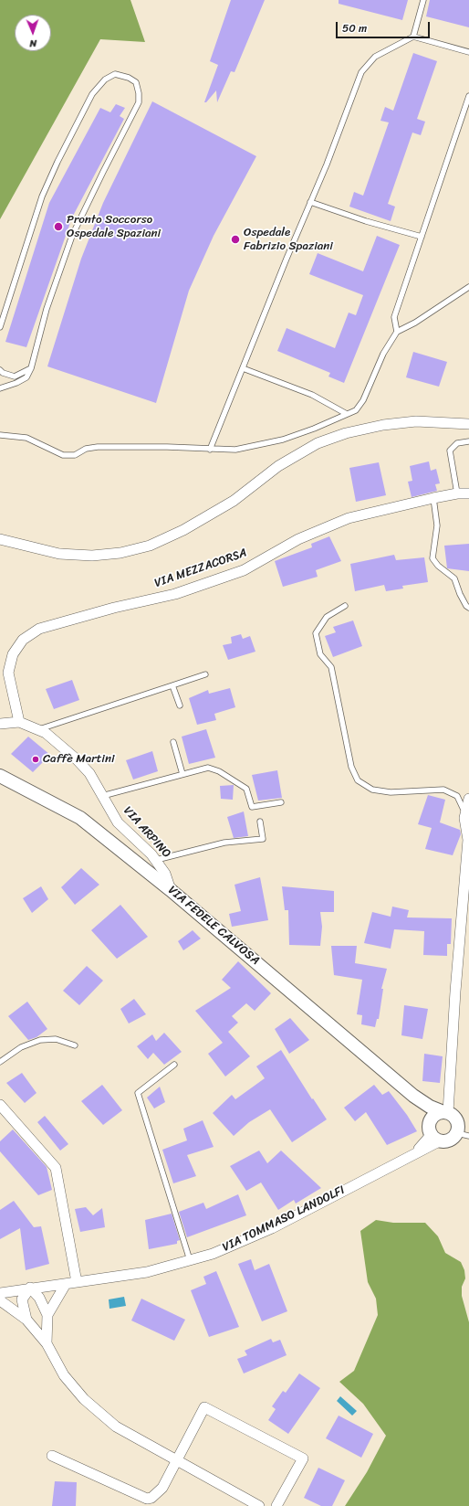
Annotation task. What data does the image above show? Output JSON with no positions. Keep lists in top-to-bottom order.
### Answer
{
  "streets": {
    "street": [
      "VIA MEZZACORSA",
      "VIA ARPINO",
      "VIA FEDELE CALVOSA",
      "VIA TOMMASO LANDOLFI"
    ]
  },
  "crossings": [
    ["VIA MEZZACORSA", "VIA ARPINO"],
    ["VIA ARPINO", "VIA FEDELE CALVOSA"],
    ["VIA FEDELE CALVOSA", "VIA TOMMASO LANDOLFI"]
  ],
  "places": ["Pronto Soccorso Ospedale Spaziani", "Ospedale Fabrizio Spaziani", "Caffè Martini"],
  "scale_bar": "50 m",
  "north": "bottom"
}
